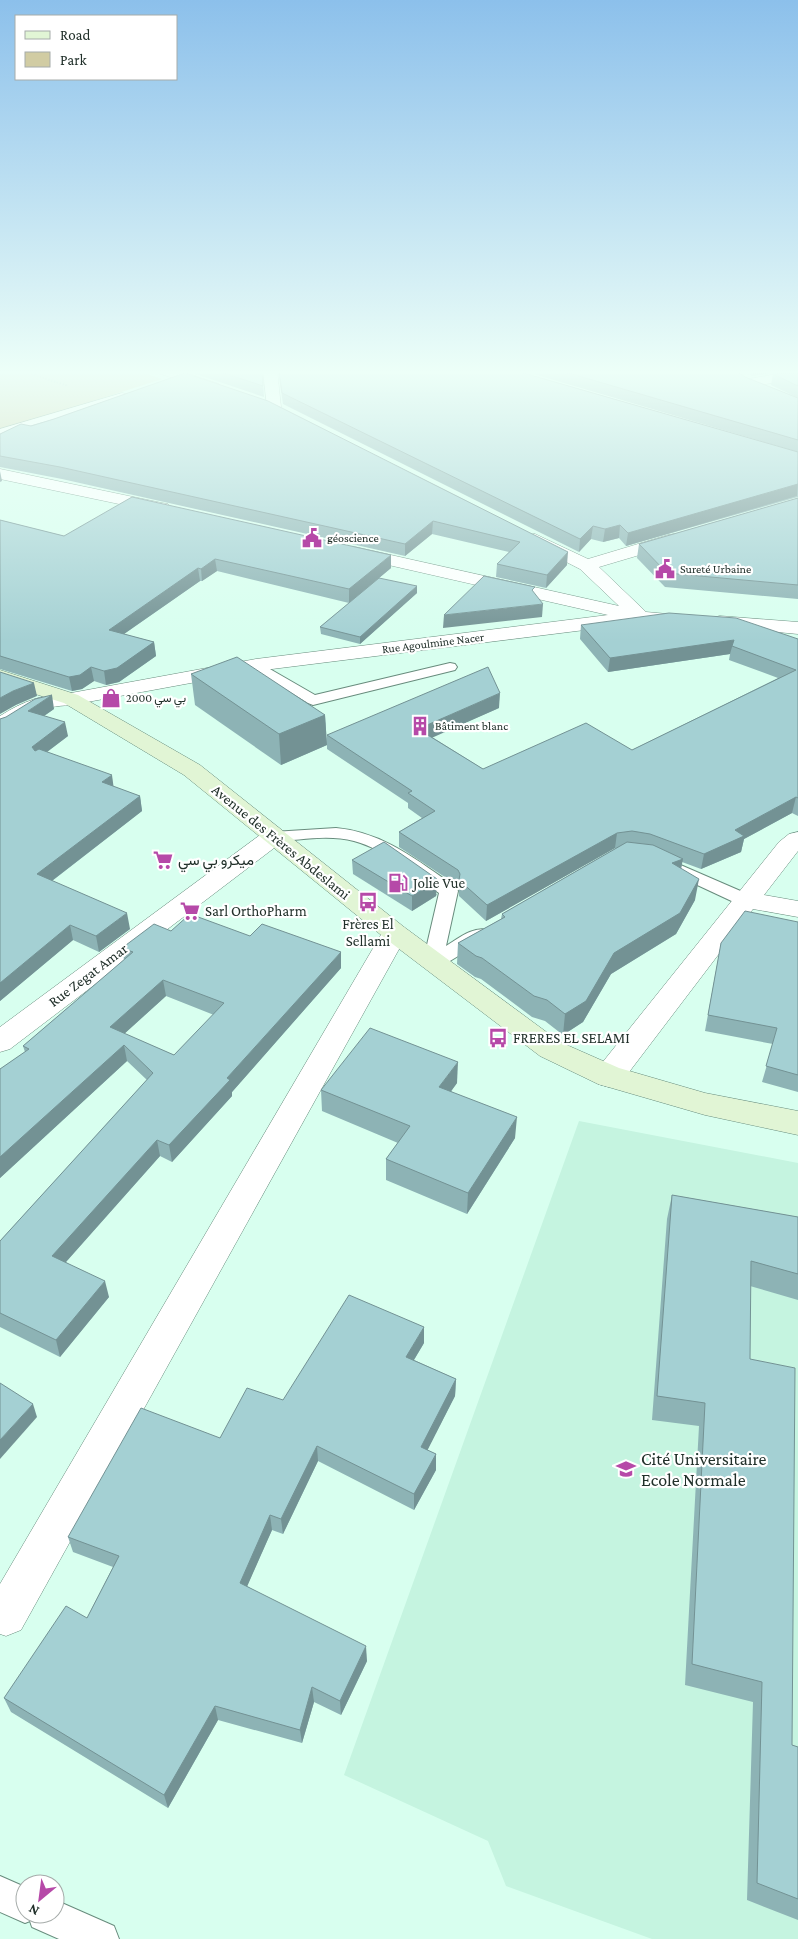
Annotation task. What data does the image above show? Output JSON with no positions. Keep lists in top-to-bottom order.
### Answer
{
  "streets": {
    "main road": ["Avenue des Frères Abdeslami"],
    "street": ["Rue Agoulmine Nacer", "Rue Zegat Amar"]
  },
  "crossings": [
    ["Rue Agoulmine Nacer", "Avenue des Frères Abdeslami"],
    ["Avenue des Frères Abdeslami", "Rue Zegat Amar"]
  ],
  "places": {
    "public building": ["géoscience", "Sureté Urbaine"],
    "shop": ["بي سي 2000"],
    "building": ["Bâtiment blanc"],
    "supermarket": ["ميكرو بي سي", "Sarl OrthoPharm"],
    "fuel station": ["Jolie Vue"],
    "bus stop": ["Frères El Sellami", "FRERES EL SELAMI"],
    "school or university": ["Cité Universitaire Ecole Normale"]
  },
  "legend": ["Road", "Park"],
  "north": "bottom left"
}
